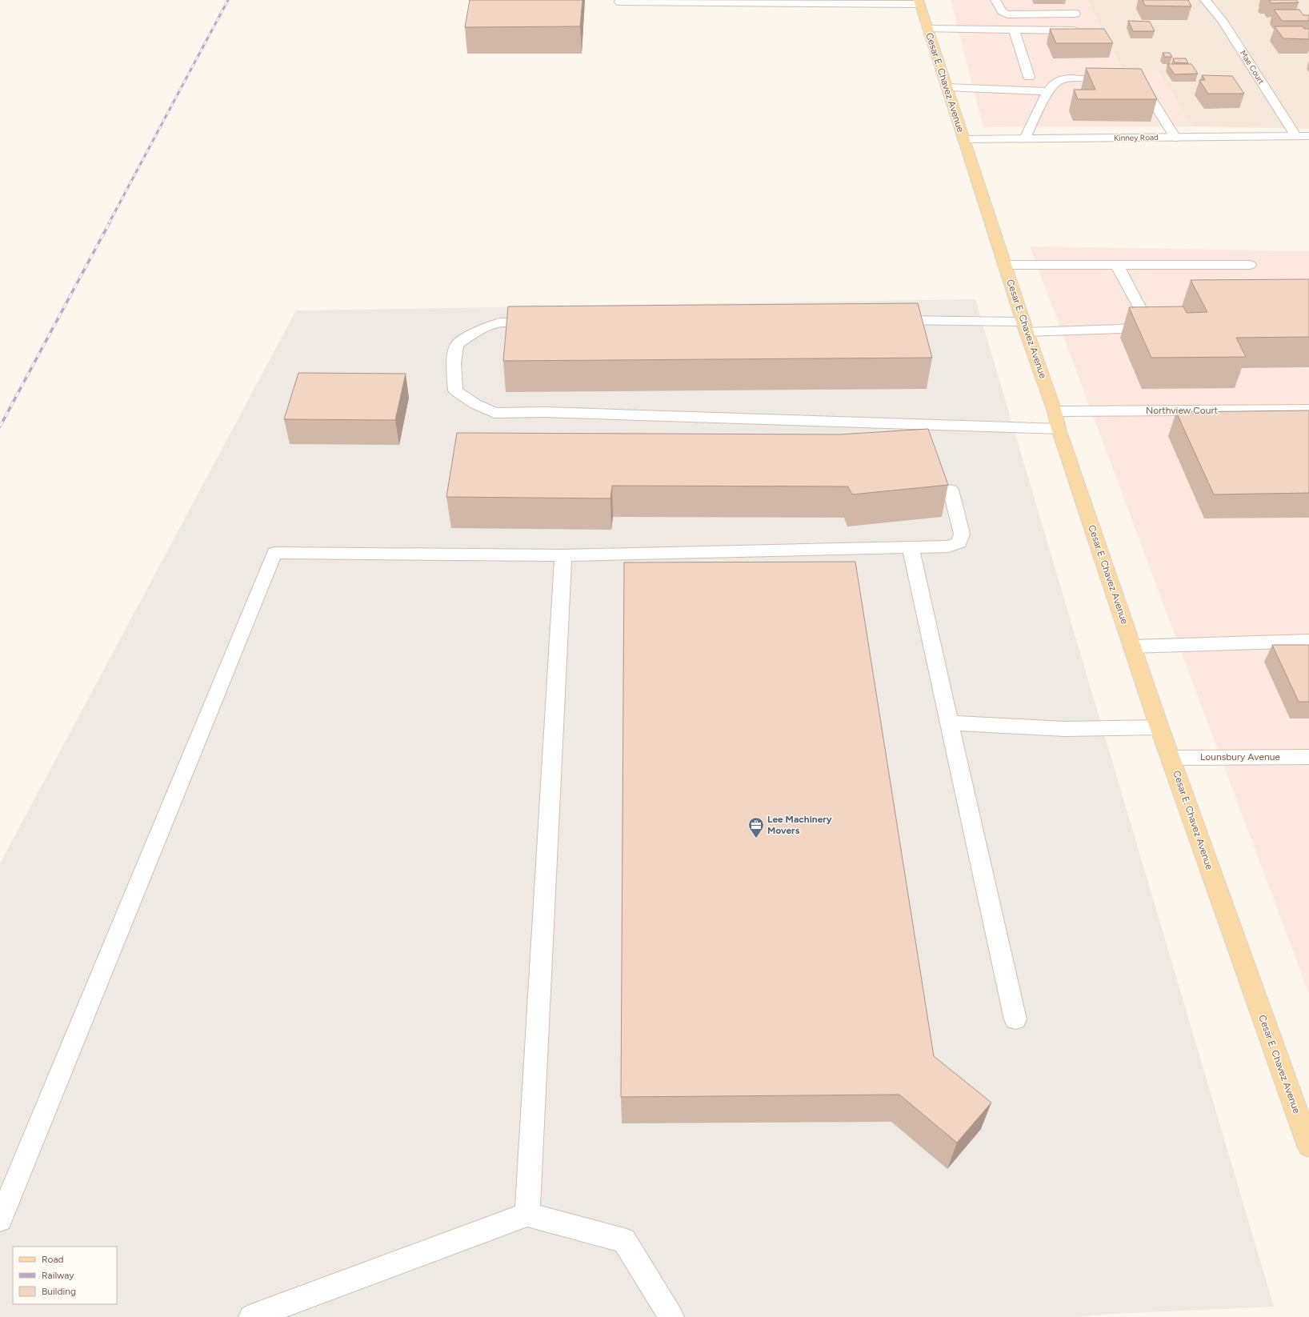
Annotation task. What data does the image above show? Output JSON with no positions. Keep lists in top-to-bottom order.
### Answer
{
  "streets": {
    "main road": ["Cesar E. Chavez Avenue"],
    "street": [
      "Mae Court",
      "Kinney Road",
      "Northview Court",
      "Lounsbury Avenue"
    ]
  },
  "crossings": [
    ["Mae Court", "Kinney Road"],
    ["Cesar E. Chavez Avenue", "Kinney Road"],
    ["Cesar E. Chavez Avenue", "Northview Court"],
    ["Cesar E. Chavez Avenue", "Lounsbury Avenue"]
  ],
  "places": {
    "office": ["Lee Machinery Movers"]
  },
  "legend": ["Road", "Railway", "Building"]
}
